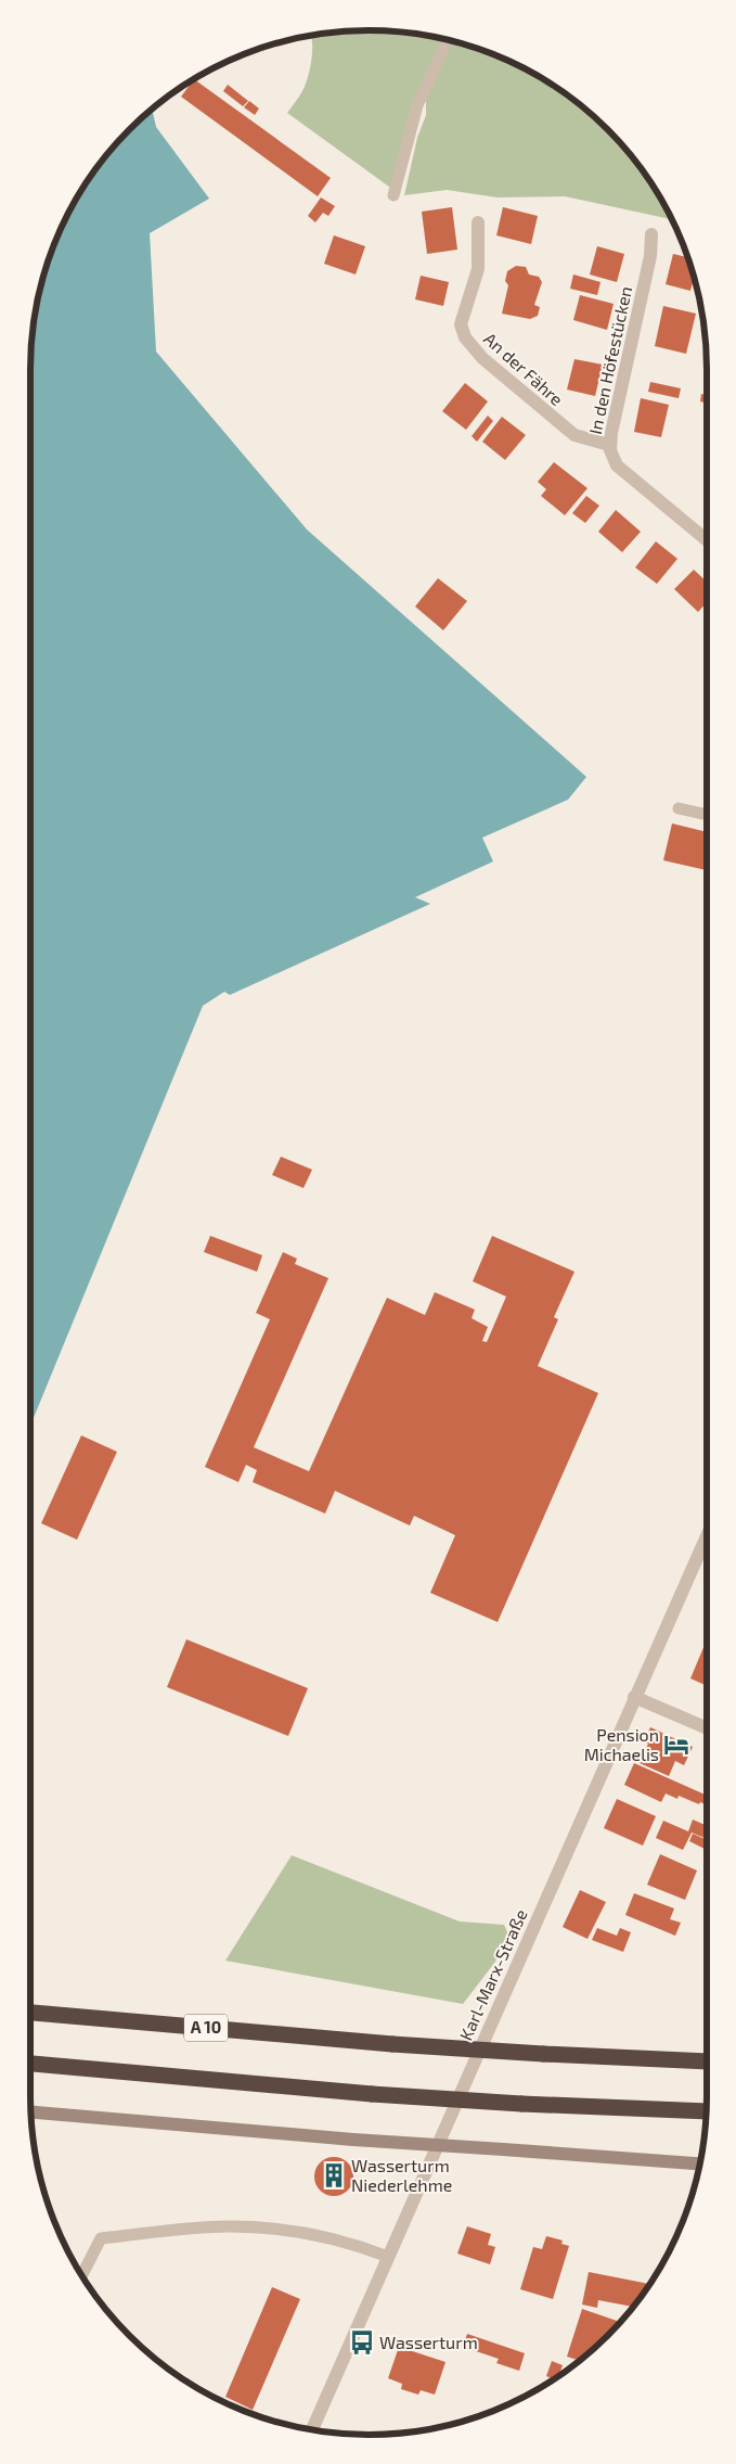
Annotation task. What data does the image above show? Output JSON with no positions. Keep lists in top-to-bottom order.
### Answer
{
  "streets": {
    "highway": ["A 10"],
    "street": ["In den Höfestücken", "An der Fähre", "Karl-Marx-Straße"]
  },
  "crossings": [
    ["In den Höfestücken", "An der Fähre"]
  ],
  "places": {
    "hotel": ["Pension Michaelis"],
    "building": ["Wasserturm Niederlehme"],
    "bus stop": ["Wasserturm"]
  }
}
